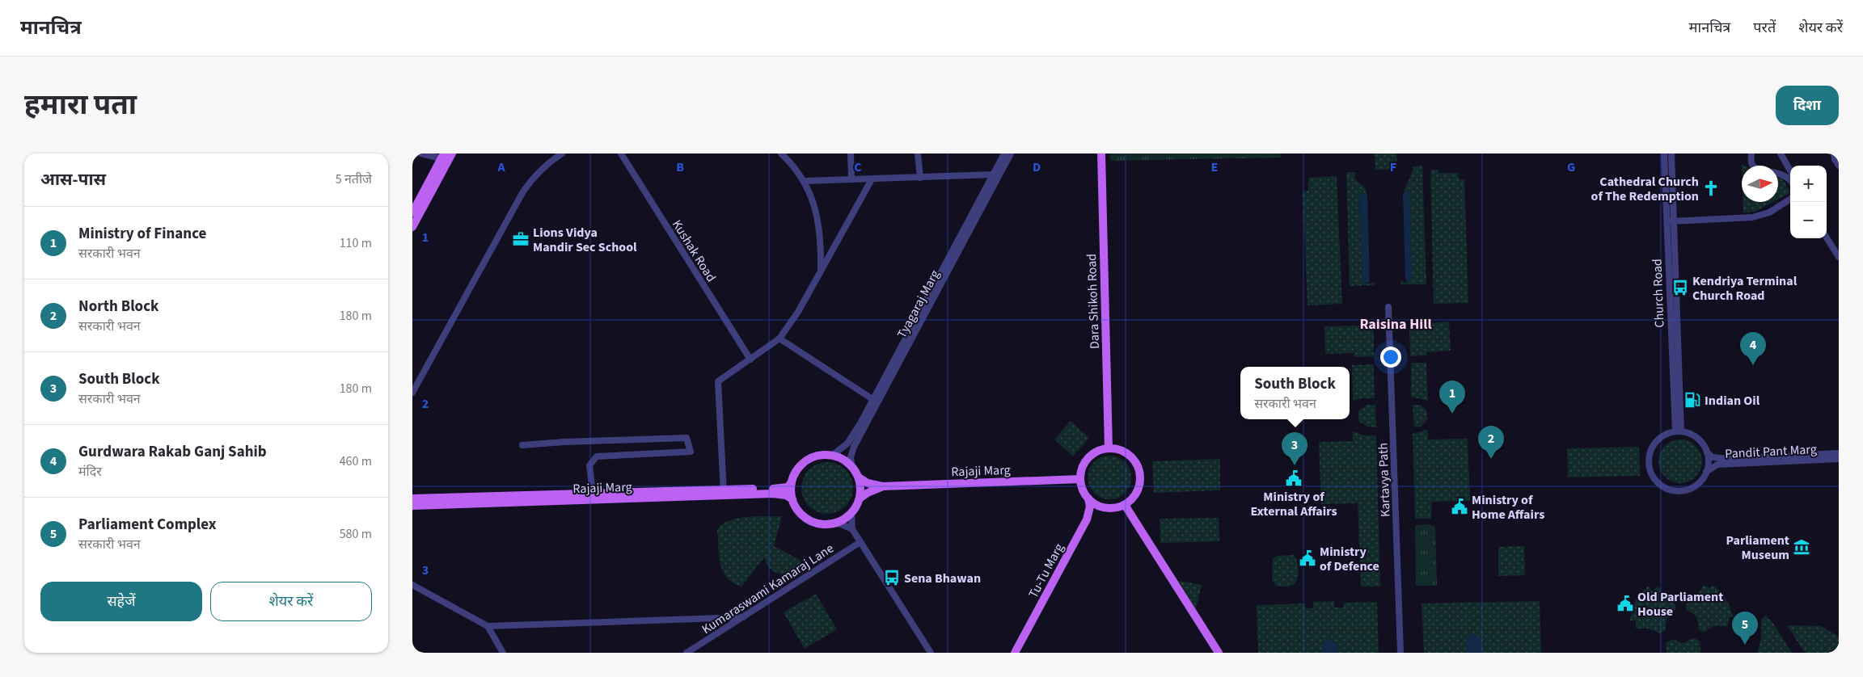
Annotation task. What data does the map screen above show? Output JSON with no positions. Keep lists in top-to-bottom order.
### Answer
{
  "streets": {
    "main road": ["Dara Shikoh Road", "Rajaji Marg", "Tu-Tu Marg"],
    "street": [
      "Kushak Road",
      "Church Road",
      "Tyagaraj Marg",
      "Pandit Pant Marg",
      "Kartavya Path",
      "Kumaraswami Kamaraj Lane"
    ]
  },
  "crossings": [
    ["Church Road", "Pandit Pant Marg"],
    ["Dara Shikoh Road", "Rajaji Marg"],
    ["Dara Shikoh Road", "Tu-Tu Marg"],
    ["Tyagaraj Marg", "Rajaji Marg"],
    ["Rajaji Marg", "Tu-Tu Marg"]
  ],
  "districts": ["Raisina Hill"],
  "places": {
    "church": ["Cathedral Church of The Redemption"],
    "office": ["Lions Vidya Mandir Sec School"],
    "bus stop": ["Kendriya Terminal Church Road", "Sena Bhawan"],
    "fuel station": ["Indian Oil"],
    "public building": [
      "Ministry of External Affairs",
      "Ministry of Home Affairs",
      "Ministry of Defence",
      "Old Parliament House"
    ],
    "museum": ["Parliament Museum"]
  },
  "north": "right",
  "page": {
    "header": "मानचित्र",
    "nav": ["मानचित्र", "परतें", "शेयर करें"],
    "title": "हमारा पता",
    "buttons": [
      "दिशा",
      ["सहेजें", "शेयर करें"]
    ],
    "heading": ["आस-पास", "5 नतीजे"],
    "map_buttons": ["+", "−"],
    "list": [
      {
        "mark": "1",
        "name": "Ministry of Finance",
        "note": "सरकारी भवन",
        "value": "110 m"
      },
      {
        "mark": "2",
        "name": "North Block",
        "note": "सरकारी भवन",
        "value": "180 m"
      },
      {
        "mark": "3",
        "name": "South Block",
        "note": "सरकारी भवन",
        "value": "180 m"
      },
      {
        "mark": "4",
        "name": "Gurdwara Rakab Ganj Sahib",
        "note": "मंदिर",
        "value": "460 m"
      },
      {
        "mark": "5",
        "name": "Parliament Complex",
        "note": "सरकारी भवन",
        "value": "580 m"
      }
    ],
    "pins": [
      "4",
      "1",
      "2",
      "3",
      "5"
    ],
    "popup": ["South Block", "सरकारी भवन"]
  },
  "grid": {
    "columns": [
      "A",
      "B",
      "C",
      "D",
      "E",
      "F",
      "G"
    ],
    "rows": ["1", "2", "3"]
  }
}
